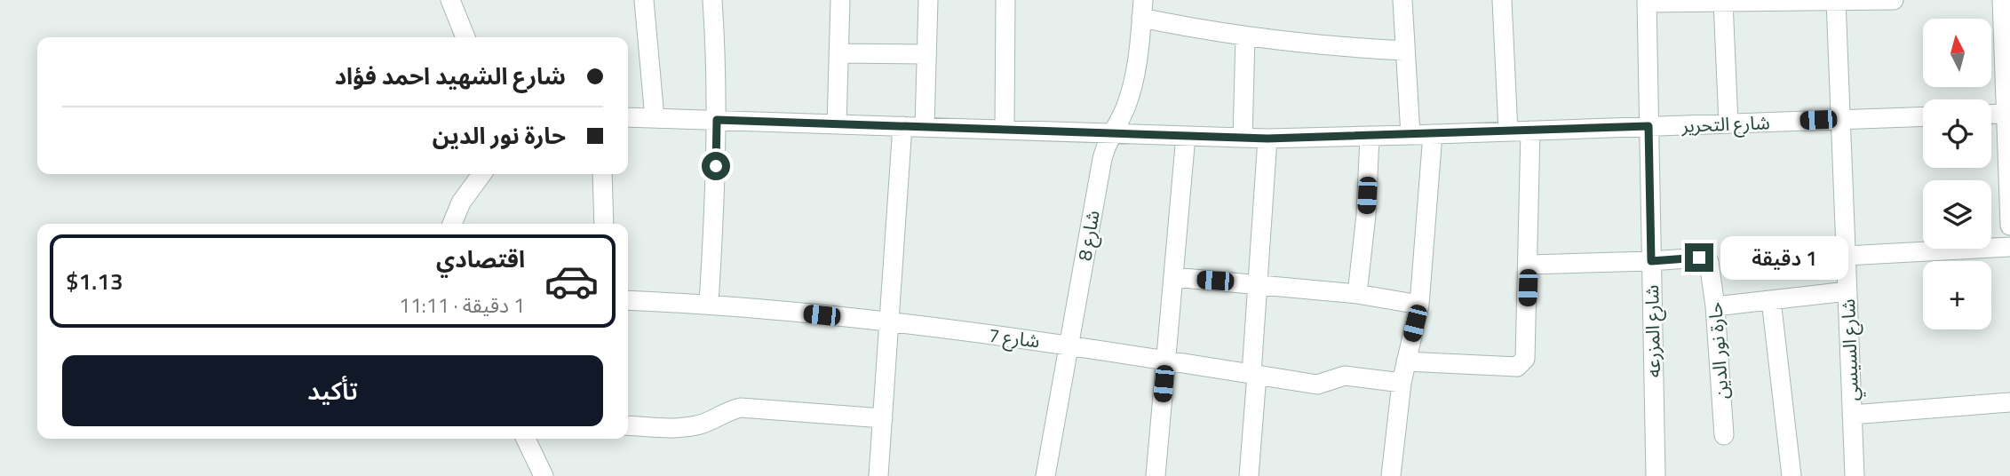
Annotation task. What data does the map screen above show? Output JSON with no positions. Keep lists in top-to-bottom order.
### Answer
{
  "streets": {
    "street": [
      "شارع التحرير",
      "شارع 8",
      "شارع المزرعه",
      "شارع 7",
      "شارع السيسي",
      "حارة نور الدين"
    ]
  },
  "crossings": [
    ["شارع التحرير", "شارع 8"],
    ["شارع التحرير", "شارع المزرعه"],
    ["شارع التحرير", "شارع السيسي"],
    ["شارع 8", "شارع 7"],
    ["شارع المزرعه", "حارة نور الدين"]
  ],
  "north": "top",
  "page": {
    "map_buttons": "+",
    "banner": ["شارع الشهيد احمد فؤاد", "حارة نور الدين"],
    "list": [
      {
        "name": "اقتصادي",
        "note": "1 دقيقة · 11:11",
        "value": "$1.13"
      }
    ],
    "bubble": "1 دقيقة",
    "buttons": "تأكيد"
  }
}
